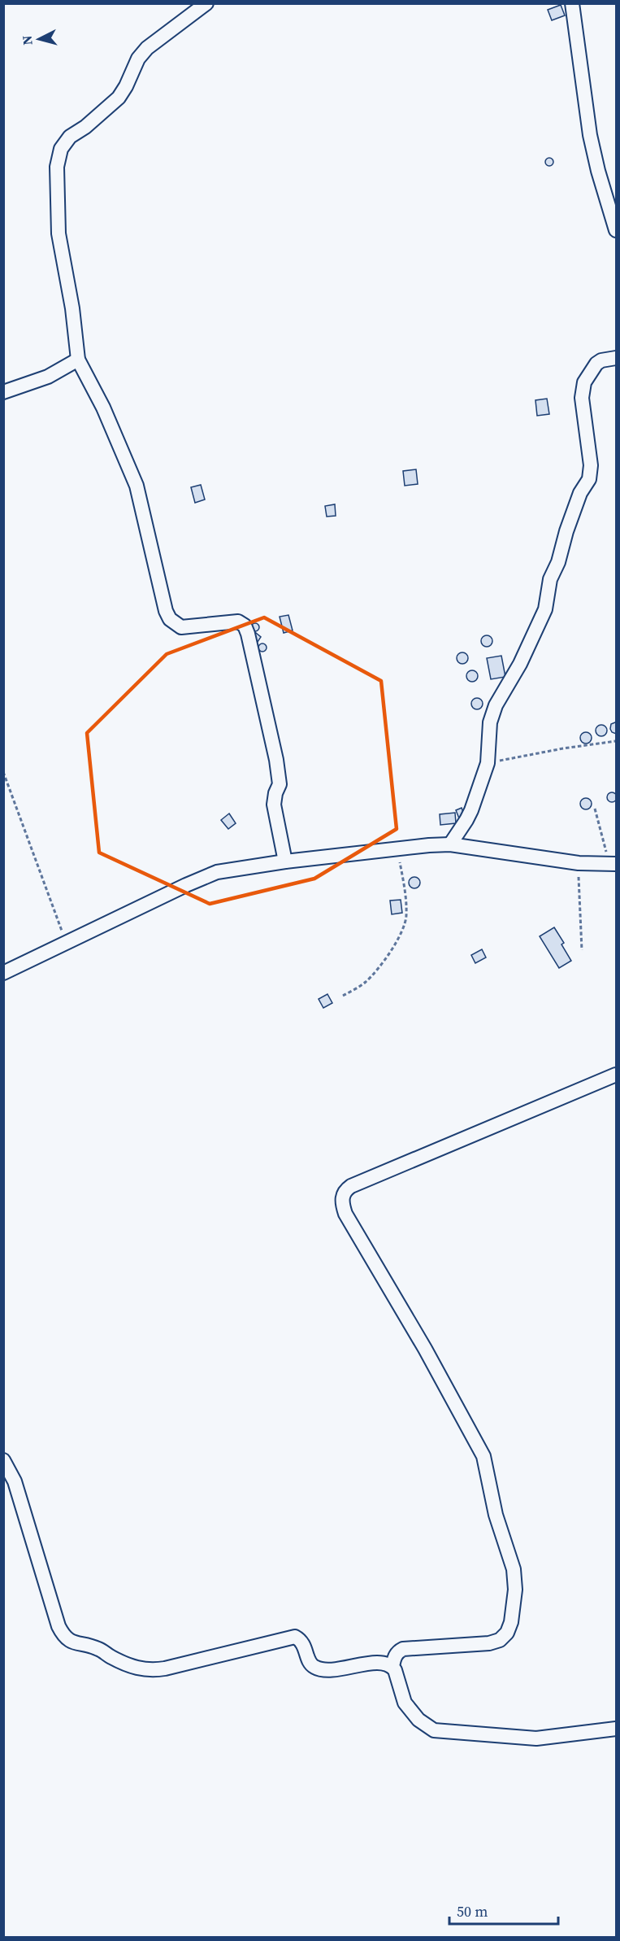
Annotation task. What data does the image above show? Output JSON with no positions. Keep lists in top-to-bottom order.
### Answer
{
  "scale_bar": "50 m",
  "north": "left"
}
